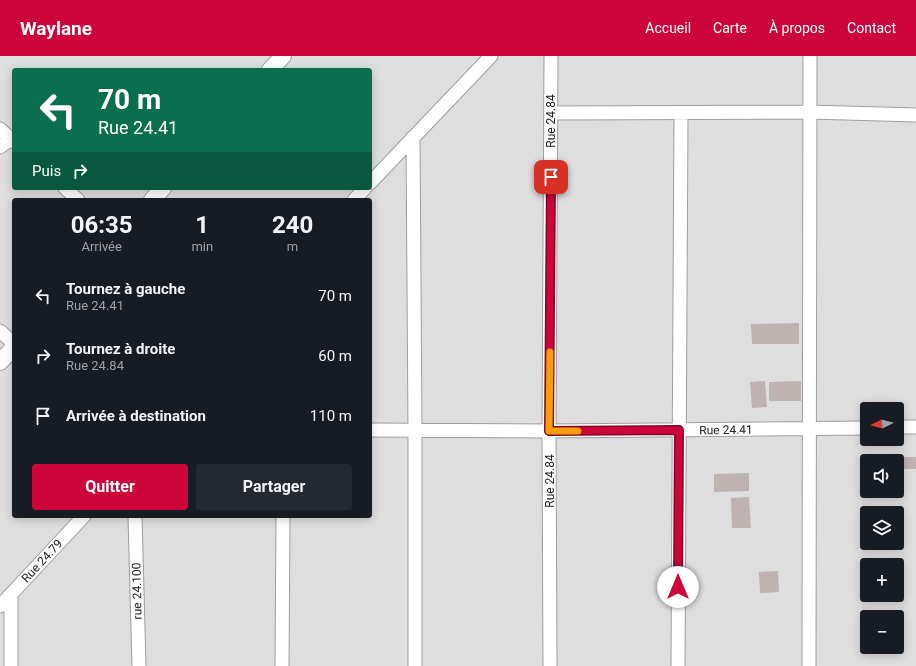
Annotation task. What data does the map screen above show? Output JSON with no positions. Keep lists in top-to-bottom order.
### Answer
{
  "streets": {
    "street": [
      "Rue 24.84",
      "Rue 24.41",
      "Rue 24.79",
      "rue 24.100"
    ]
  },
  "crossings": [
    ["Rue 24.84", "Rue 24.41"]
  ],
  "north": "left",
  "page": {
    "header": "Waylane",
    "nav": [
      "Accueil",
      "Carte",
      "À propos",
      "Contact"
    ],
    "turn": ["70 m", "Rue 24.41"],
    "then": "Puis",
    "eta": [
      "06:35",
      "Arrivée",
      "1",
      "min",
      "240",
      "m"
    ],
    "list": [
      {
        "name": "Tournez à gauche",
        "note": "Rue 24.41",
        "value": "70 m"
      },
      {
        "name": "Tournez à droite",
        "note": "Rue 24.84",
        "value": "60 m"
      },
      {
        "name": "Arrivée à destination",
        "value": "110 m"
      }
    ],
    "map_buttons": ["+", "−"],
    "buttons": ["Quitter", "Partager"]
  }
}
